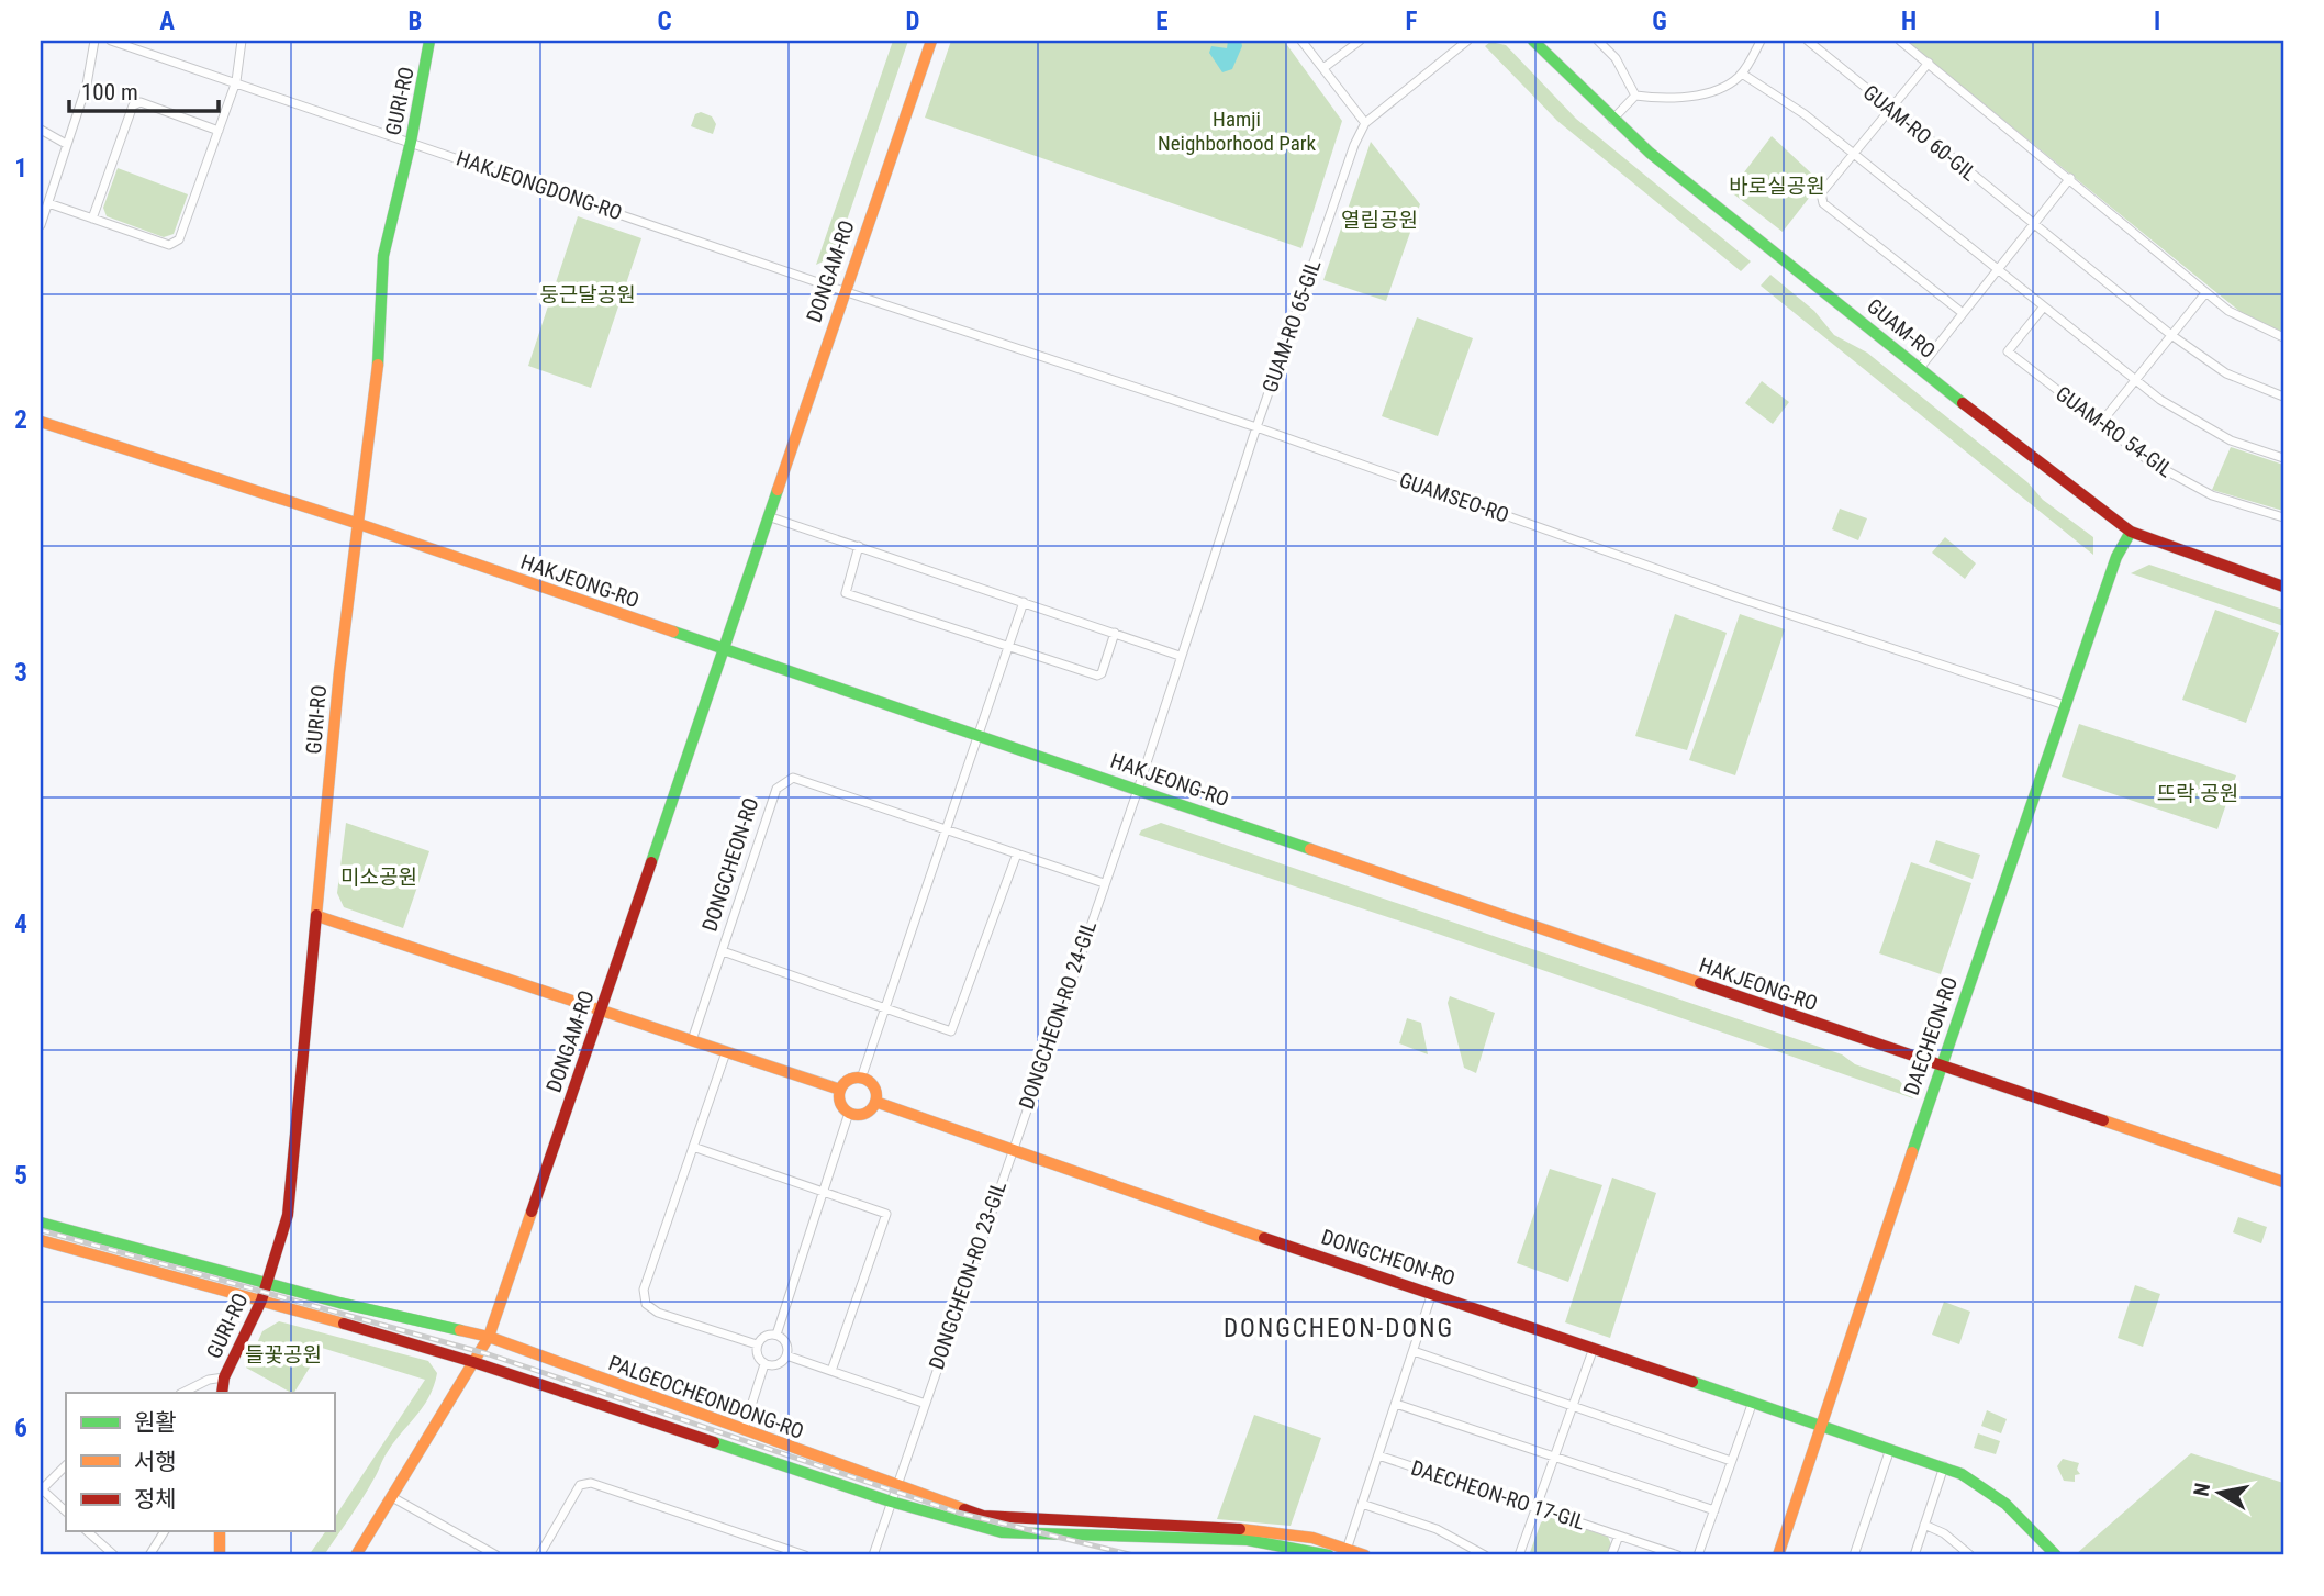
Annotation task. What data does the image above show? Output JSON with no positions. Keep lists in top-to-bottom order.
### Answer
{
  "streets": {
    "main road": [
      "GURI-RO",
      "DONGAM-RO",
      "GUAM-RO",
      "HAKJEONG-RO",
      "DONGCHEON-RO",
      "DAECHEON-RO",
      "PALGEOCHEONDONG-RO"
    ],
    "street": [
      "GUAM-RO 60-GIL",
      "HAKJEONGDONG-RO",
      "GUAM-RO 65-GIL",
      "GUAM-RO 54-GIL",
      "GUAMSEO-RO",
      "DONGCHEON-RO 24-GIL",
      "DONGCHEON-RO 23-GIL",
      "DAECHEON-RO 17-GIL"
    ]
  },
  "crossings": [
    ["GURI-RO", "HAKJEONGDONG-RO"],
    ["GURI-RO", "HAKJEONG-RO"],
    ["GURI-RO", "PALGEOCHEONDONG-RO"],
    ["HAKJEONGDONG-RO", "DONGAM-RO"],
    ["HAKJEONGDONG-RO", "GUAMSEO-RO"],
    ["DONGAM-RO", "GUAMSEO-RO"],
    ["DONGAM-RO", "HAKJEONG-RO"],
    ["DONGAM-RO", "PALGEOCHEONDONG-RO"],
    ["GUAM-RO 65-GIL", "GUAMSEO-RO"],
    ["GUAM-RO 65-GIL", "HAKJEONG-RO"],
    ["GUAM-RO 65-GIL", "DONGCHEON-RO 24-GIL"],
    ["GUAM-RO", "DAECHEON-RO"],
    ["GUAMSEO-RO", "DAECHEON-RO"],
    ["HAKJEONG-RO", "DONGCHEON-RO 24-GIL"],
    ["HAKJEONG-RO", "DAECHEON-RO"],
    ["DONGCHEON-RO", "DONGCHEON-RO 24-GIL"],
    ["DONGCHEON-RO", "DAECHEON-RO"],
    ["DONGCHEON-RO", "DONGCHEON-RO 23-GIL"],
    ["DONGCHEON-RO 24-GIL", "DONGCHEON-RO 23-GIL"],
    ["DONGCHEON-RO 23-GIL", "PALGEOCHEONDONG-RO"]
  ],
  "districts": ["DONGCHEON-DONG"],
  "parks": [
    "Hamji Neighborhood Park",
    "바로실공원",
    "열림공원",
    "둥근달공원",
    "뜨락 공원",
    "미소공원",
    "들꽃공원"
  ],
  "legend": ["원활", "서행", "정체"],
  "scale_bar": "100 m",
  "north": "left",
  "grid": {
    "columns": [
      "A",
      "B",
      "C",
      "D",
      "E",
      "F",
      "G",
      "H",
      "I"
    ],
    "rows": [
      "1",
      "2",
      "3",
      "4",
      "5",
      "6"
    ]
  }
}
